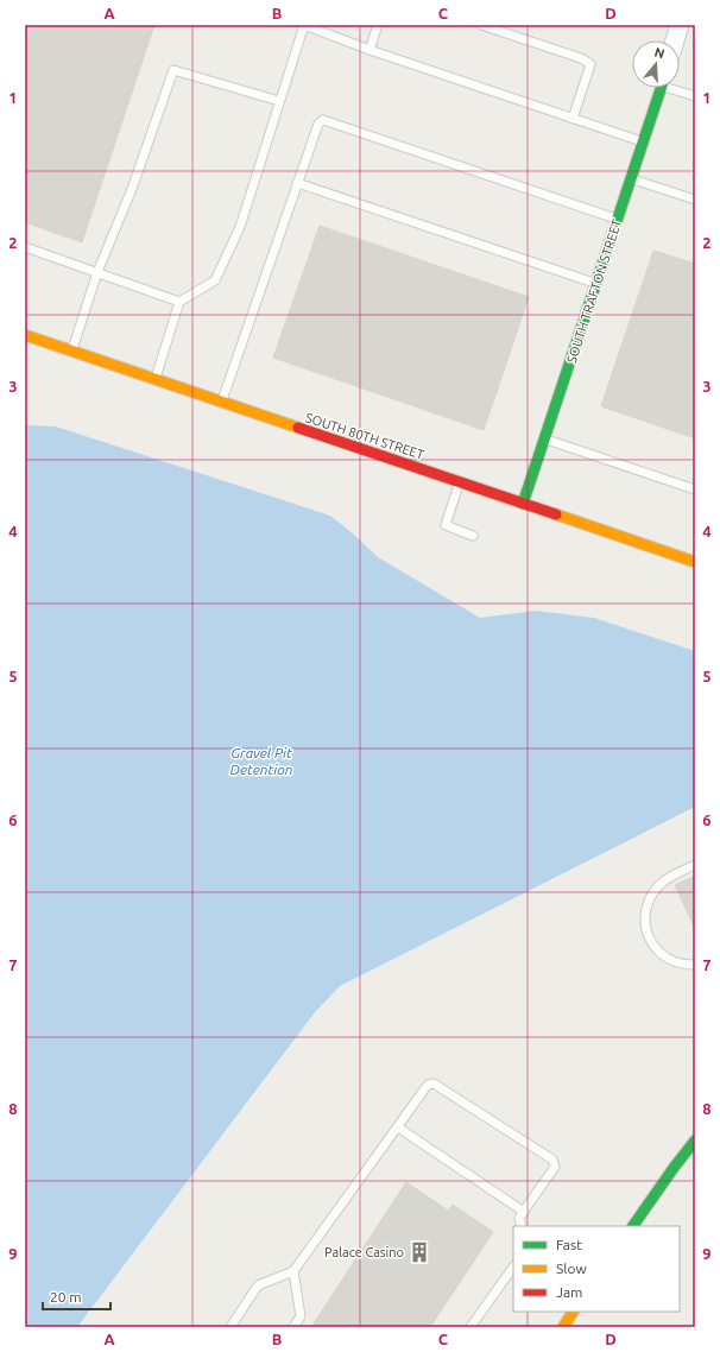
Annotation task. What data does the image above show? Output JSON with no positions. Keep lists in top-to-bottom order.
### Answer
{
  "streets": {
    "street": ["SOUTH TRAFTON STREET", "SOUTH 80TH STREET"]
  },
  "crossings": [
    ["SOUTH TRAFTON STREET", "SOUTH 80TH STREET"]
  ],
  "water": ["Gravel Pit Detention"],
  "places": {
    "building": ["Palace Casino"]
  },
  "legend": ["Fast", "Slow", "Jam"],
  "scale_bar": "20 m",
  "north": "top",
  "grid": {
    "columns": [
      "A",
      "B",
      "C",
      "D"
    ],
    "rows": [
      "1",
      "2",
      "3",
      "4",
      "5",
      "6",
      "7",
      "8",
      "9"
    ]
  }
}
